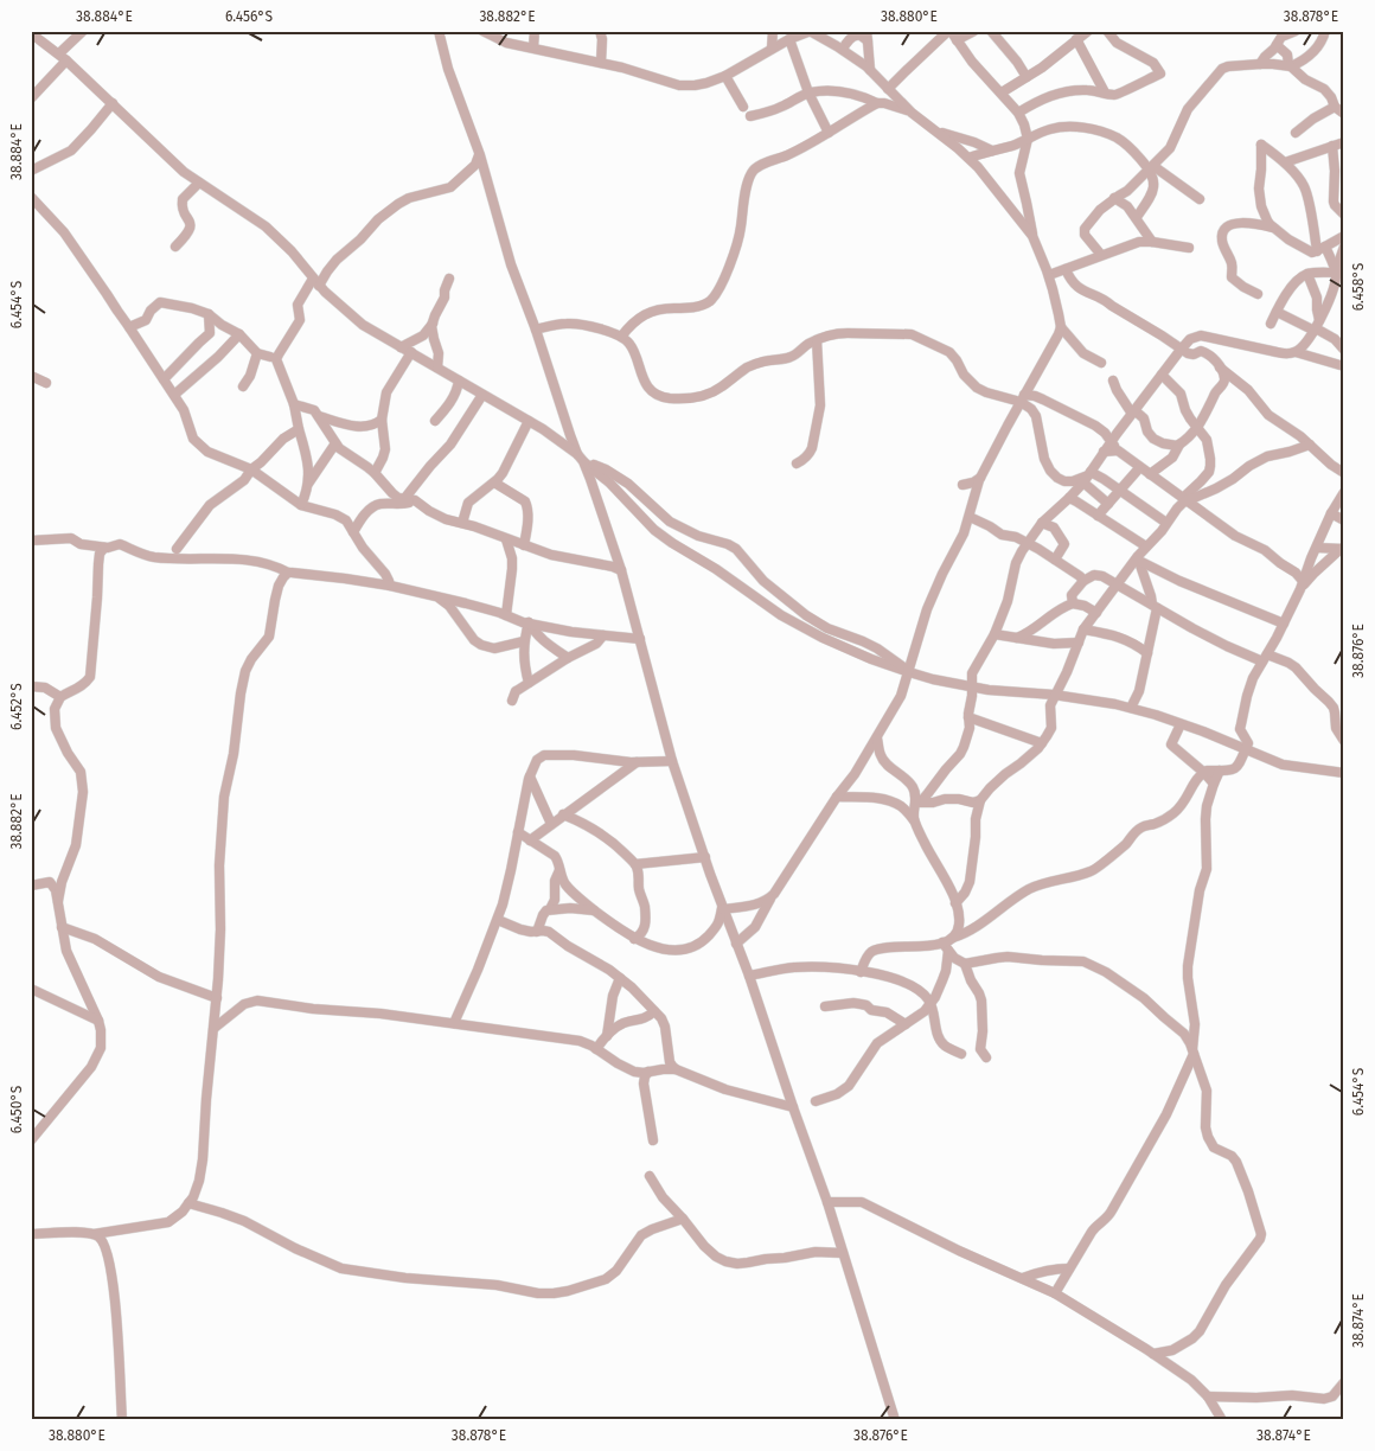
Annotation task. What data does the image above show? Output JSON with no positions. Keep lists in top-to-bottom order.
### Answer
{
  "coordinates": [
    "38.884°E",
    "6.456°S",
    "38.882°E",
    "38.880°E",
    "38.878°E",
    "6.458°S",
    "6.454°S",
    "38.876°E",
    "6.452°S",
    "6.450°S",
    "38.874°E"
  ]
}
